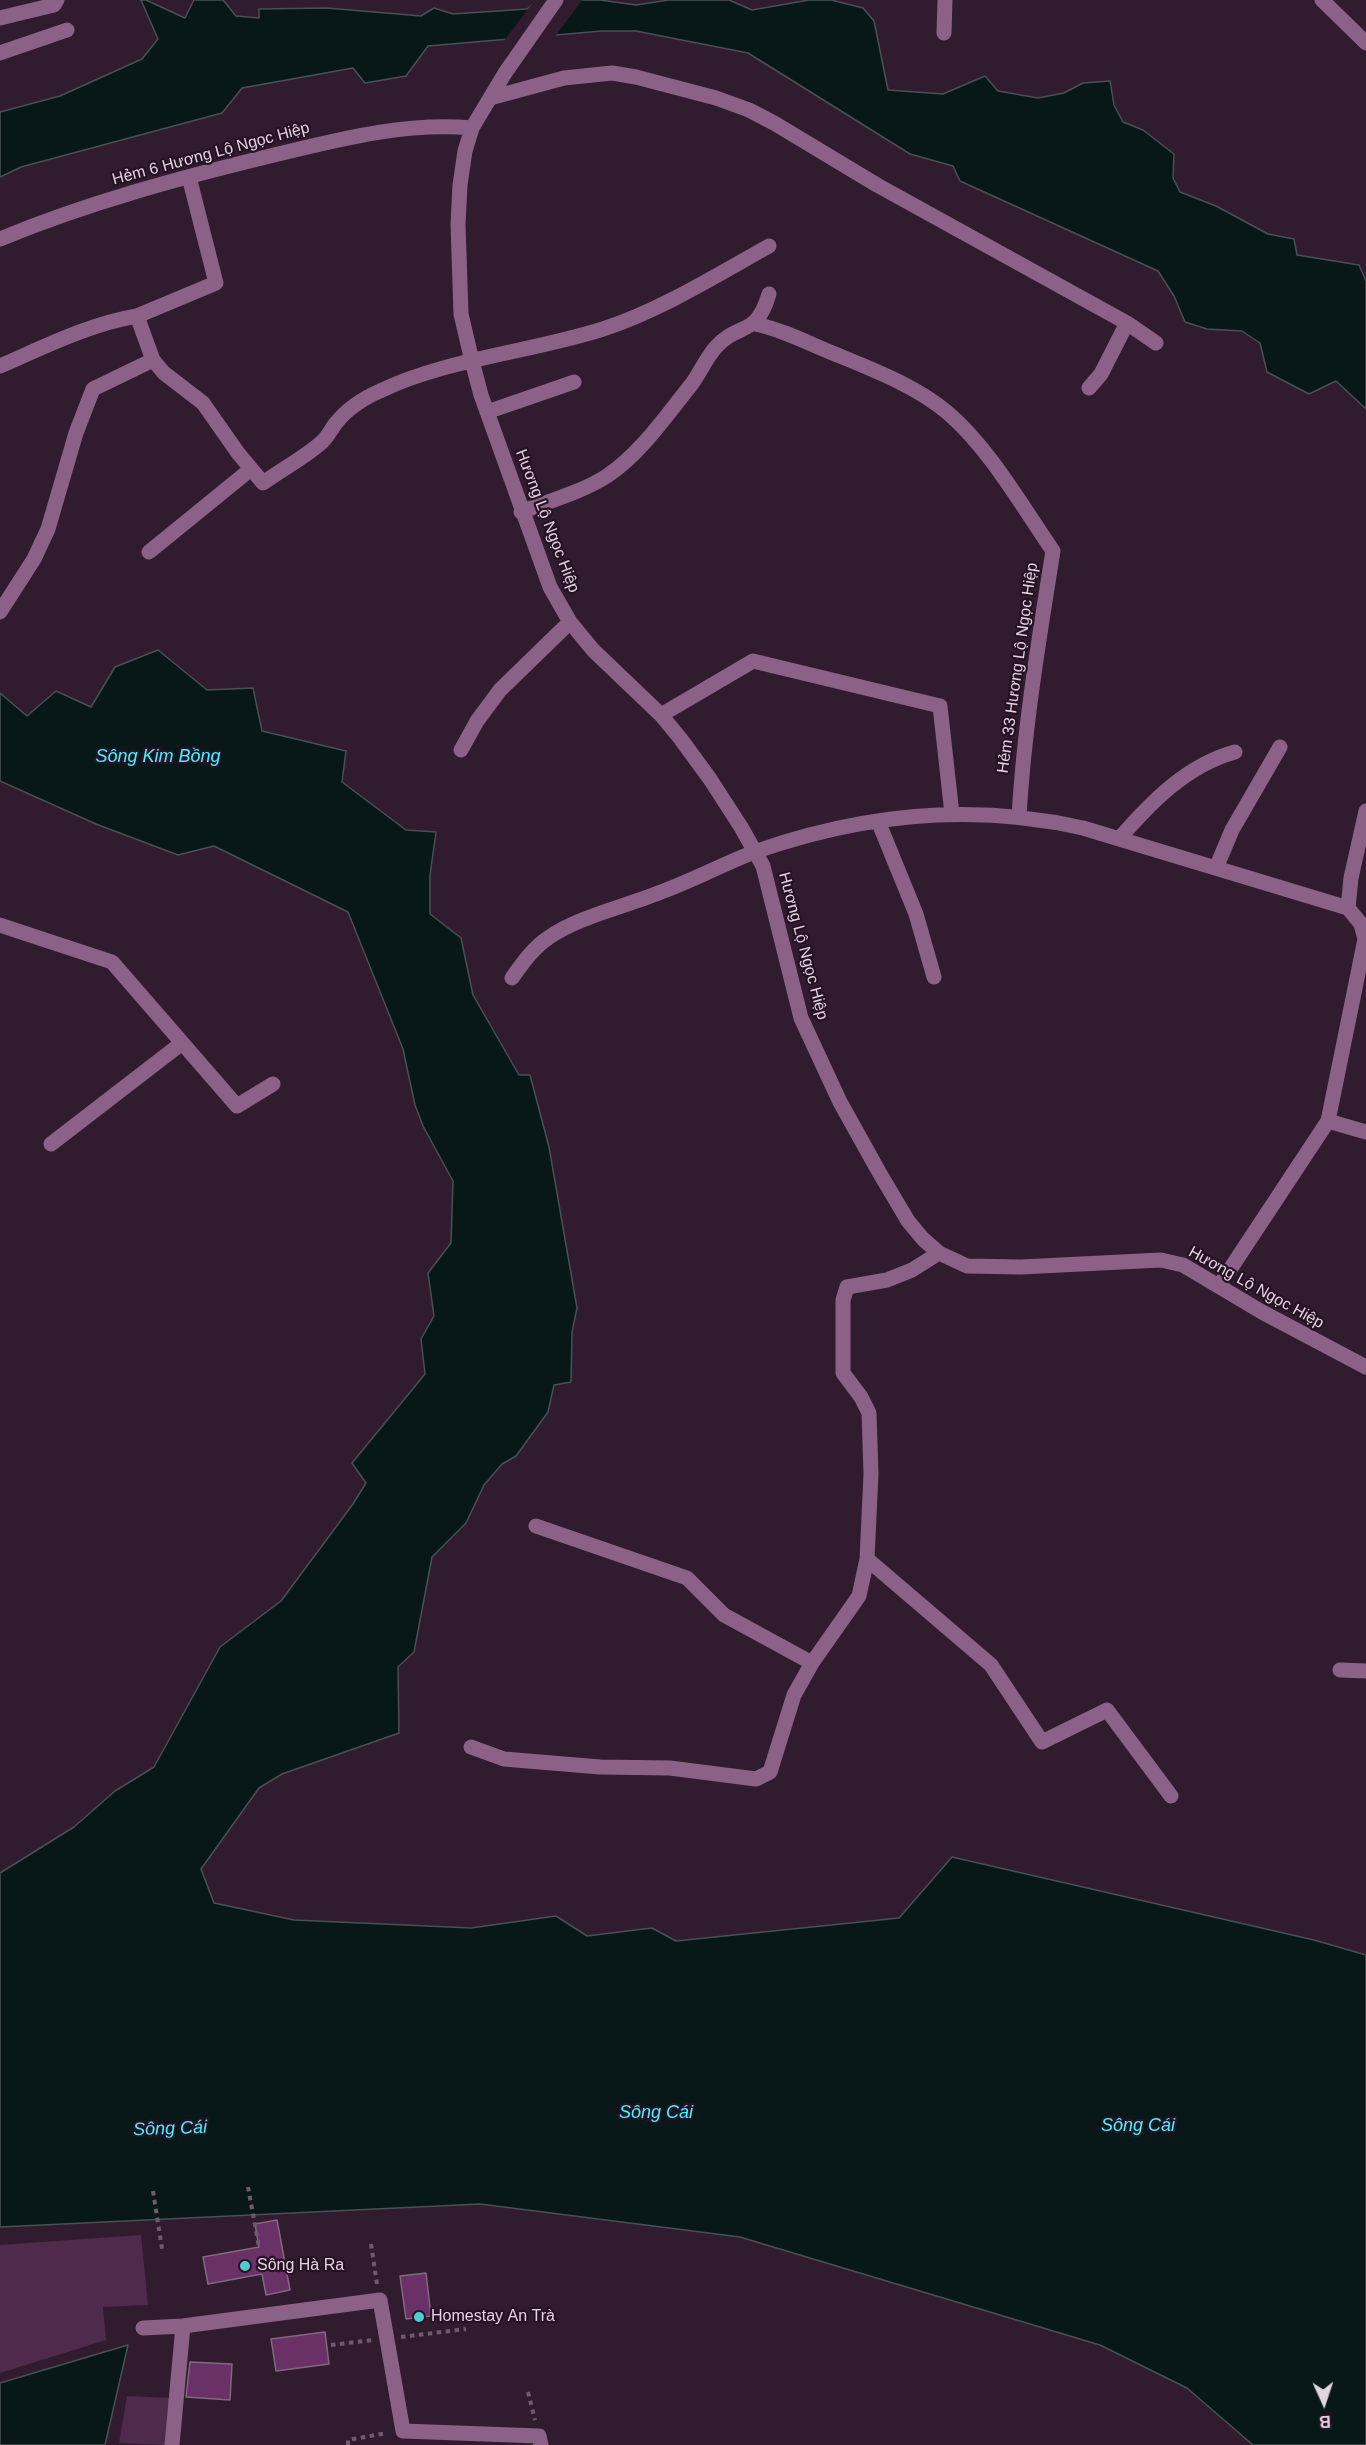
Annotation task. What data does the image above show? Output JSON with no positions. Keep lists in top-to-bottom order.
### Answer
{
  "streets": {
    "street": ["Hẻm 6 Hương Lộ Ngọc Hiệp", "Hương Lộ Ngọc Hiệp", "Hẻm 33 Hương Lộ Ngọc Hiệp"]
  },
  "crossings": [
    ["Hẻm 6 Hương Lộ Ngọc Hiệp", "Hương Lộ Ngọc Hiệp"]
  ],
  "water": ["Sông Kim Bồng", "Sông Cái"],
  "places": ["Sông Hà Ra", "Homestay An Trà"],
  "north": "bottom"
}
